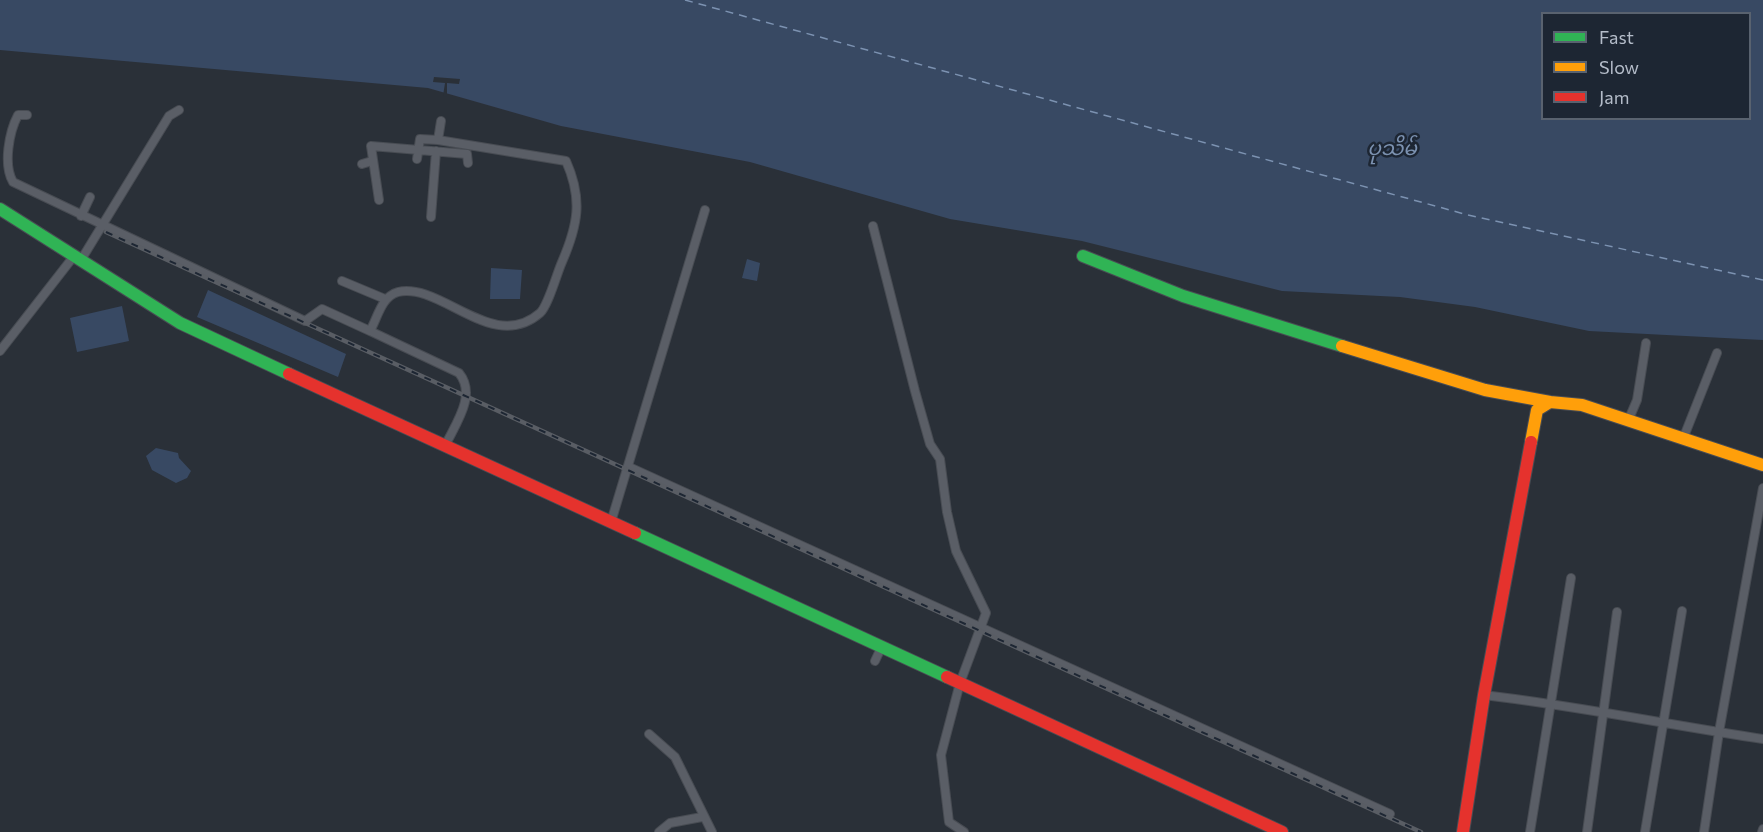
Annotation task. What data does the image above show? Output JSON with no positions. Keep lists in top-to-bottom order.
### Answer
{
  "water": ["ပုသိမ်"],
  "legend": ["Fast", "Slow", "Jam"]
}
